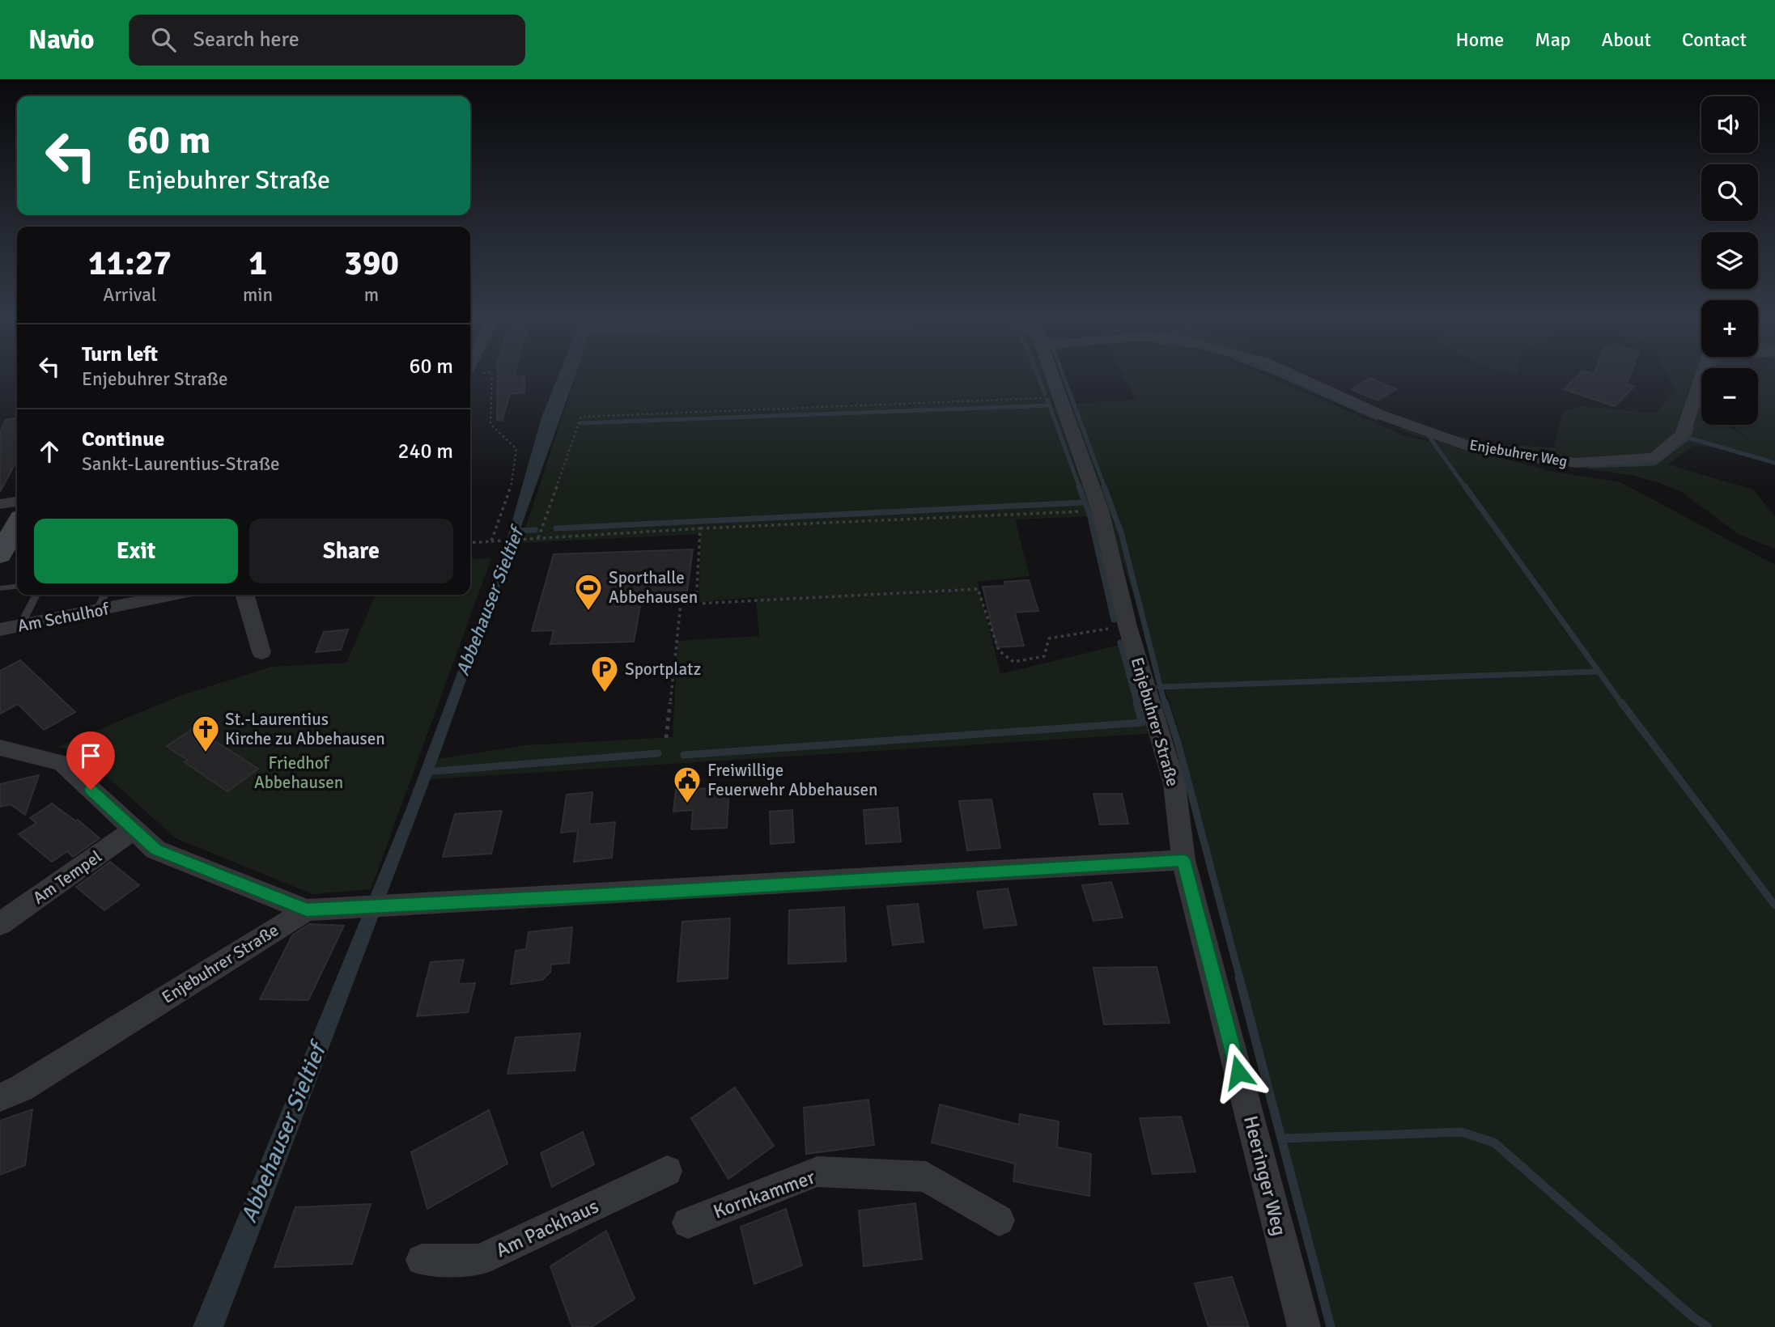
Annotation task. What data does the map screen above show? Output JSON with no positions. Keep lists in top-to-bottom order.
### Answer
{
  "streets": {
    "street": [
      "Enjebuhrer Weg",
      "Am Schulhof",
      "Enjebuhrer Straße",
      "Am Tempel",
      "Heeringer Weg",
      "Kornkammer",
      "Am Packhaus"
    ]
  },
  "crossings": [
    ["Enjebuhrer Straße", "Heeringer Weg"]
  ],
  "water": ["Abbehauser Sieltief"],
  "parks": ["Friedhof Abbehausen"],
  "places": {
    "sports": ["Sporthalle Abbehausen"],
    "parking": ["Sportplatz"],
    "church": ["St.-Laurentius Kirche zu Abbehausen"],
    "public building": ["Freiwillige Feuerwehr Abbehausen"]
  },
  "page": {
    "header": "Navio",
    "search": "Search here",
    "nav": [
      "Home",
      "Map",
      "About",
      "Contact"
    ],
    "map_buttons": ["+", "−"],
    "turn": ["60 m", "Enjebuhrer Straße"],
    "eta": [
      "11:27",
      "Arrival",
      "1",
      "min",
      "390",
      "m"
    ],
    "list": [
      {
        "name": "Turn left",
        "note": "Enjebuhrer Straße",
        "value": "60 m"
      },
      {
        "name": "Continue",
        "note": "Sankt-Laurentius-Straße",
        "value": "240 m"
      }
    ],
    "buttons": ["Exit", "Share"]
  }
}
